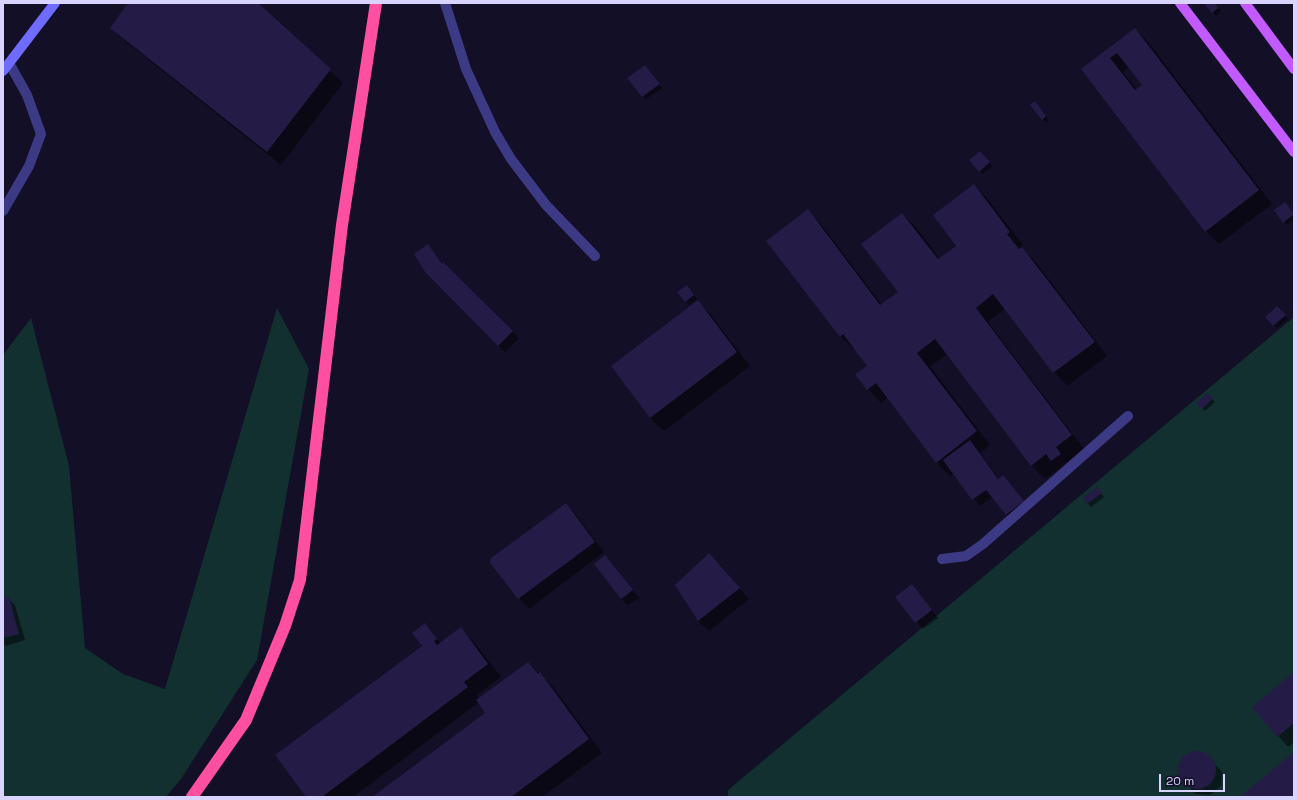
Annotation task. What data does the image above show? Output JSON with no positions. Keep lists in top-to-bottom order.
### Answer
{
  "scale_bar": "20 m"
}
